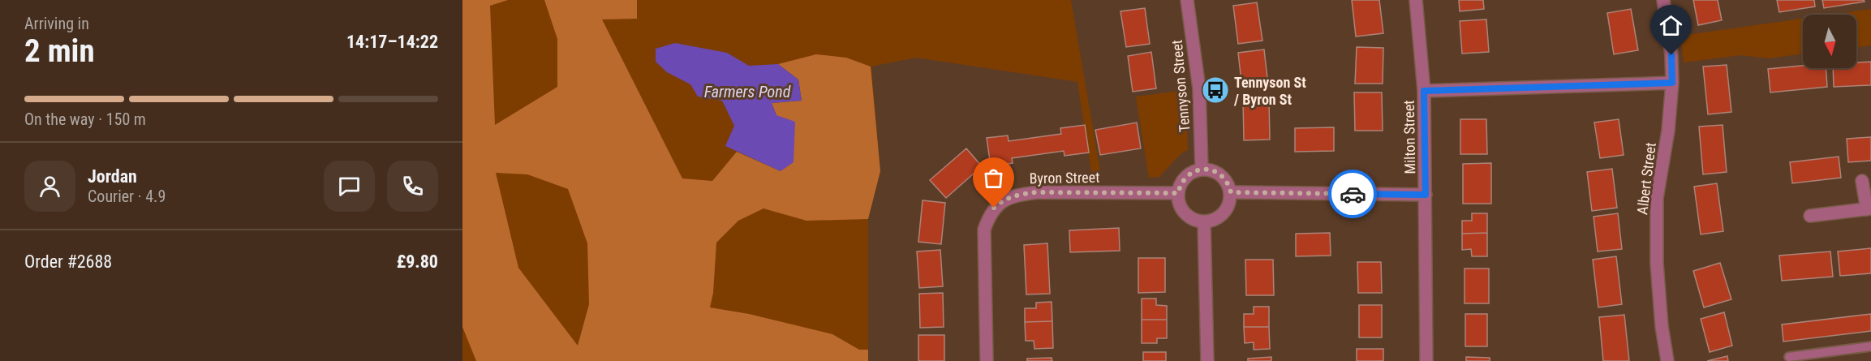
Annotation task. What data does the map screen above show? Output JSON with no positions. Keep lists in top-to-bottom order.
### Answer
{
  "streets": {
    "street": [
      "Tennyson Street",
      "Milton Street",
      "Byron Street",
      "Albert Street"
    ]
  },
  "crossings": [
    ["Tennyson Street", "Byron Street"]
  ],
  "water": ["Farmers Pond"],
  "places": {
    "bus stop": ["Tennyson St / Byron St"]
  },
  "north": "bottom",
  "page": {
    "heading": ["2 min", "Arriving in", "14:17–14:22"],
    "panel": [
      "Jordan",
      "Courier · 4.9",
      "Order #2688",
      "£9.80"
    ],
    "bar": "On the way · 150 m"
  }
}
